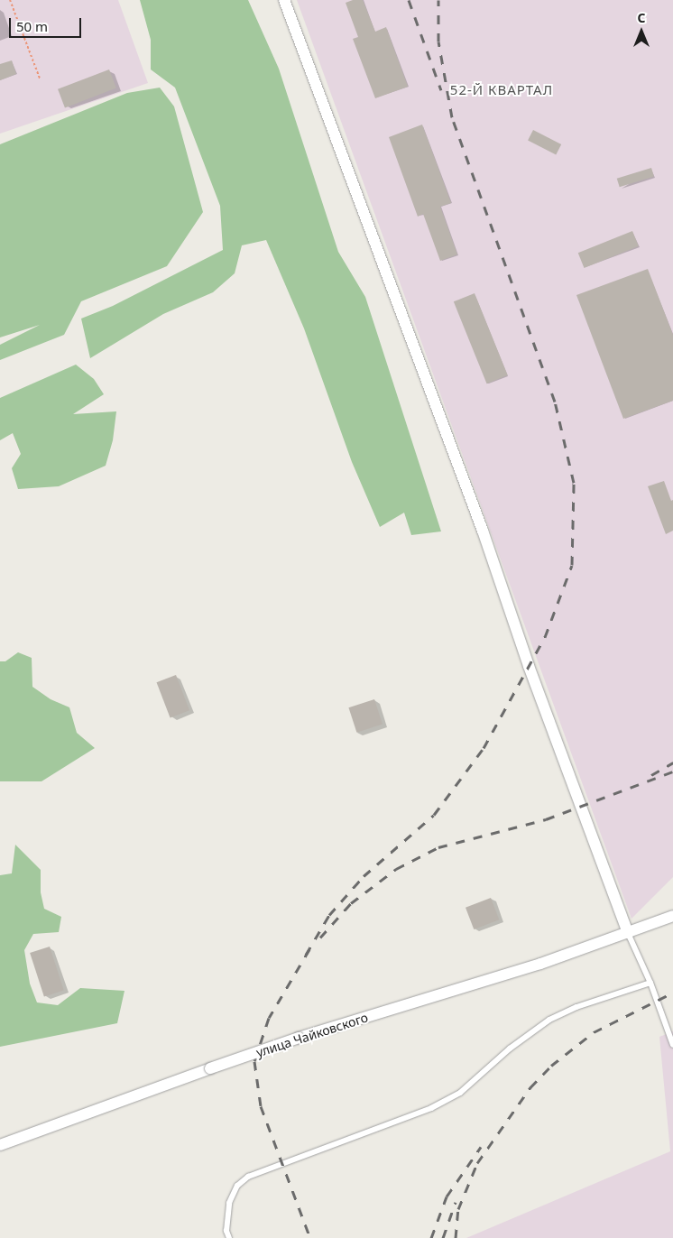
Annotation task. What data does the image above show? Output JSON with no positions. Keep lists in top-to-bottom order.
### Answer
{
  "streets": {
    "street": ["улица Чайковского"]
  },
  "districts": ["52-Й КВАРТАЛ"],
  "scale_bar": "50 m",
  "north": "top"
}
